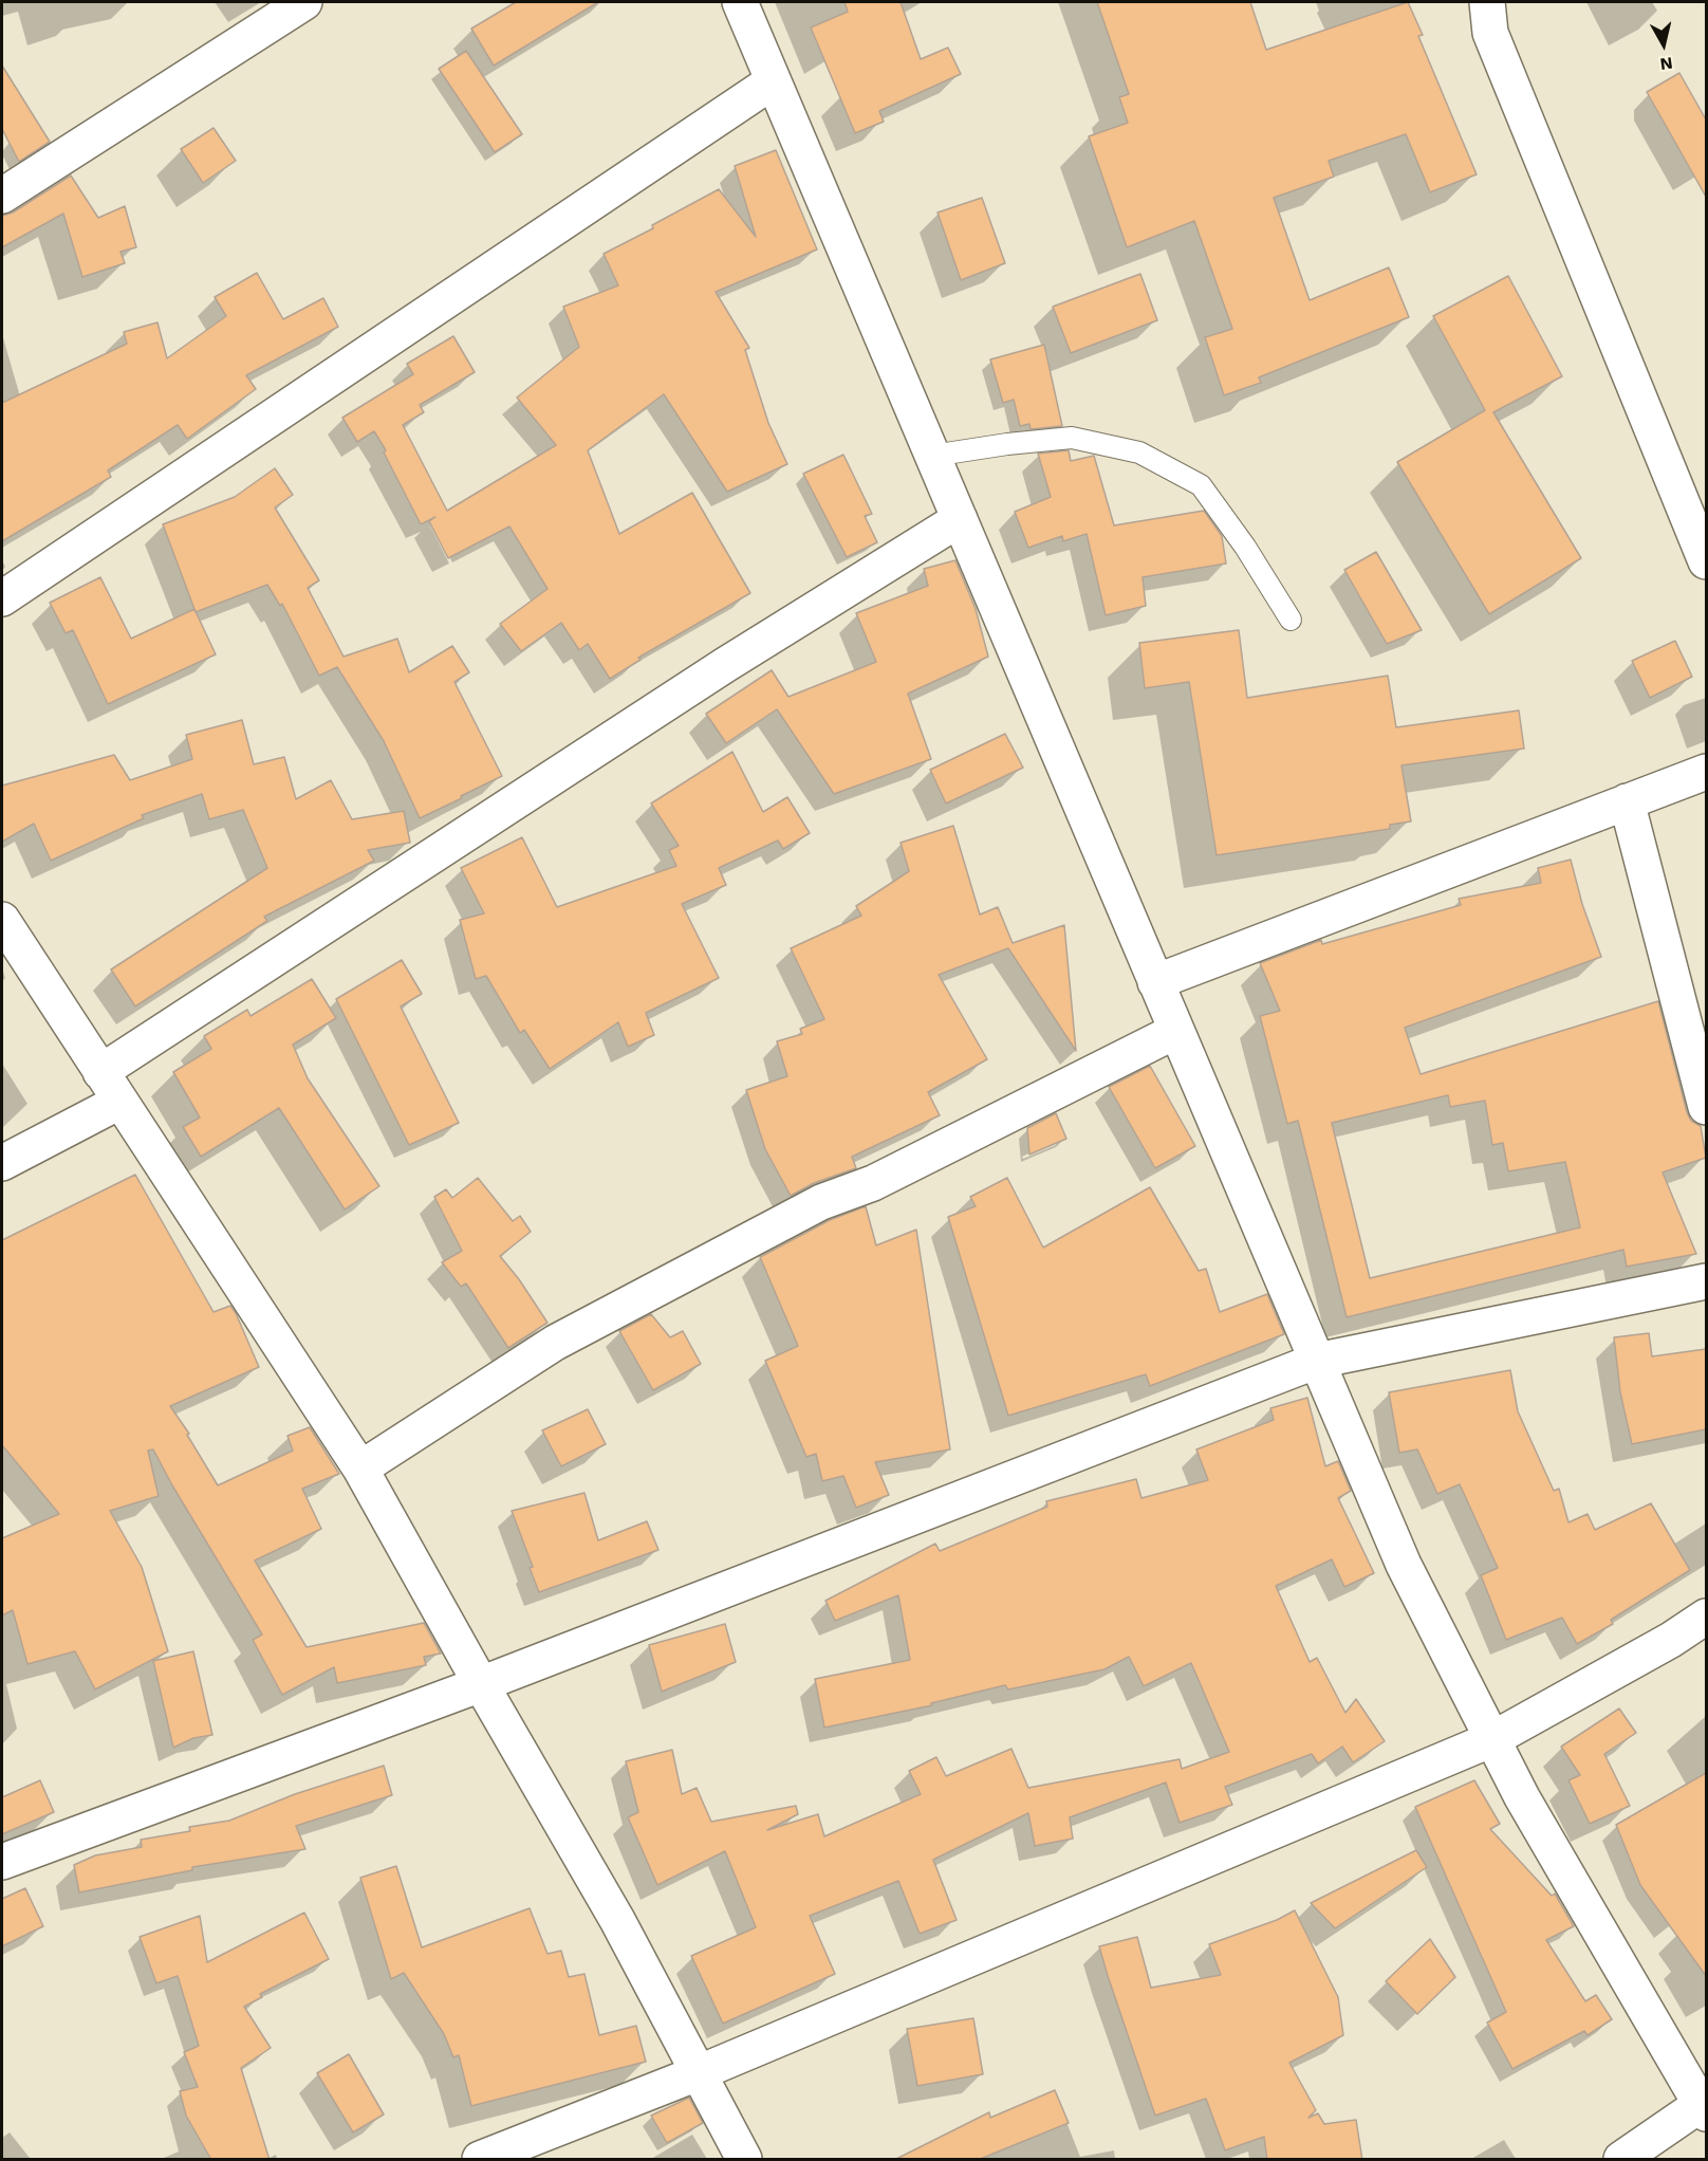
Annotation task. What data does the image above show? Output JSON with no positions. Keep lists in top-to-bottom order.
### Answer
{
  "north": "bottom"
}
